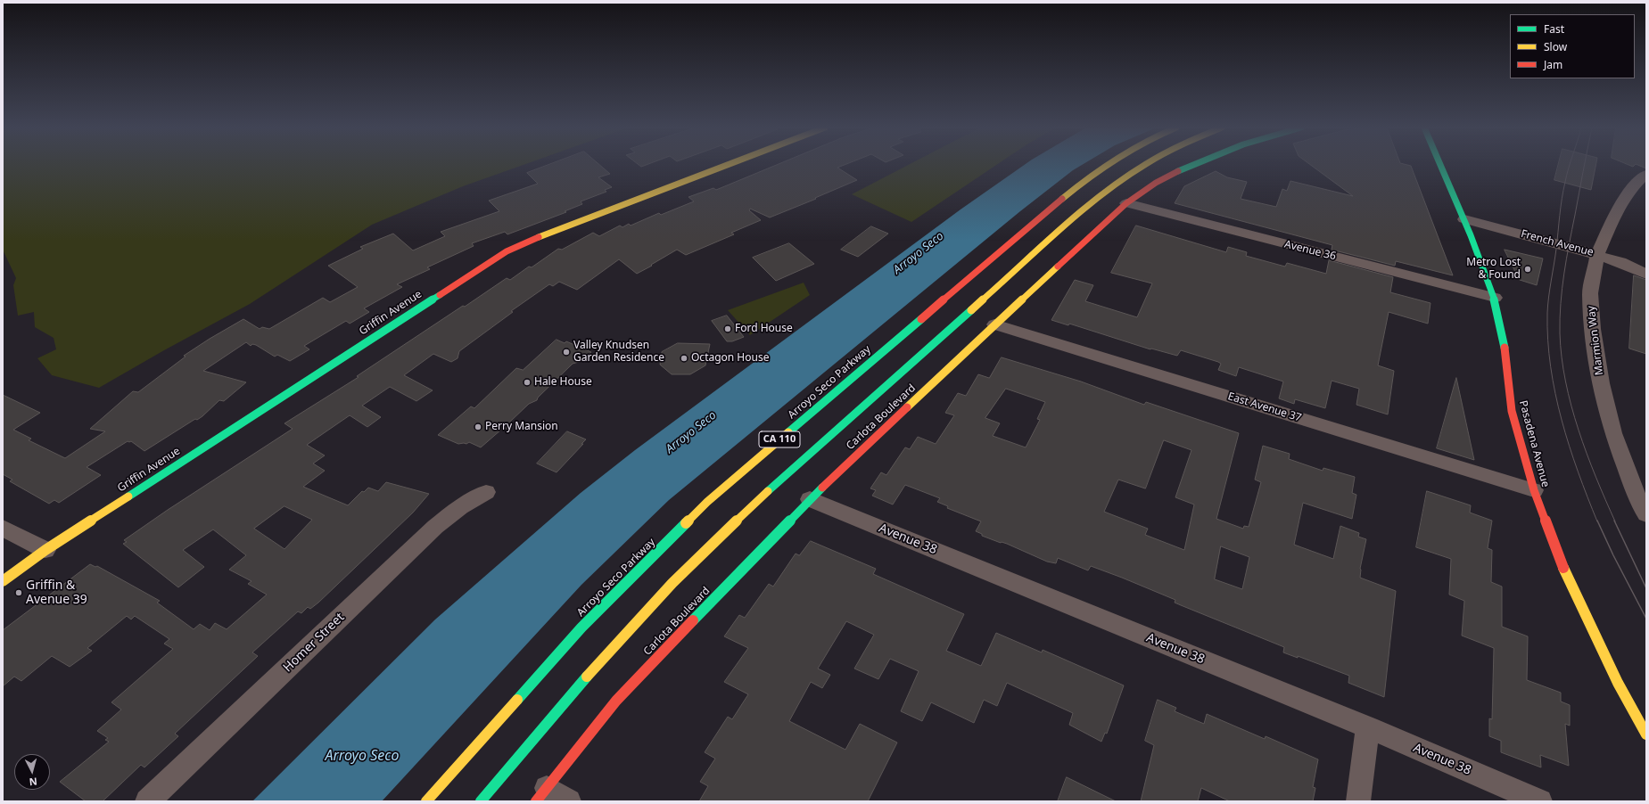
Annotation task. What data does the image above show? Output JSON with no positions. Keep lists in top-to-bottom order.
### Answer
{
  "streets": {
    "main road": [
      "Griffin Avenue",
      "Arroyo Seco Parkway",
      "Carlota Boulevard",
      "CA 110",
      "Pasadena Avenue"
    ],
    "street": [
      "French Avenue",
      "Avenue 36",
      "Marmion Way",
      "East Avenue 37",
      "Avenue 38",
      "Homer Street"
    ]
  },
  "crossings": [
    ["French Avenue", "Marmion Way"],
    ["French Avenue", "Pasadena Avenue"],
    ["Avenue 36", "Carlota Boulevard"],
    ["Avenue 36", "Pasadena Avenue"],
    ["East Avenue 37", "Carlota Boulevard"],
    ["East Avenue 37", "Pasadena Avenue"],
    ["Carlota Boulevard", "Avenue 38"]
  ],
  "water": ["Arroyo Seco"],
  "places": [
    "Metro Lost & Found",
    "Ford House",
    "Valley Knudsen Garden Residence",
    "Octagon House",
    "Hale House",
    "Perry Mansion",
    "Griffin & Avenue 39"
  ],
  "legend": ["Fast", "Slow", "Jam"],
  "north": "bottom"
}
